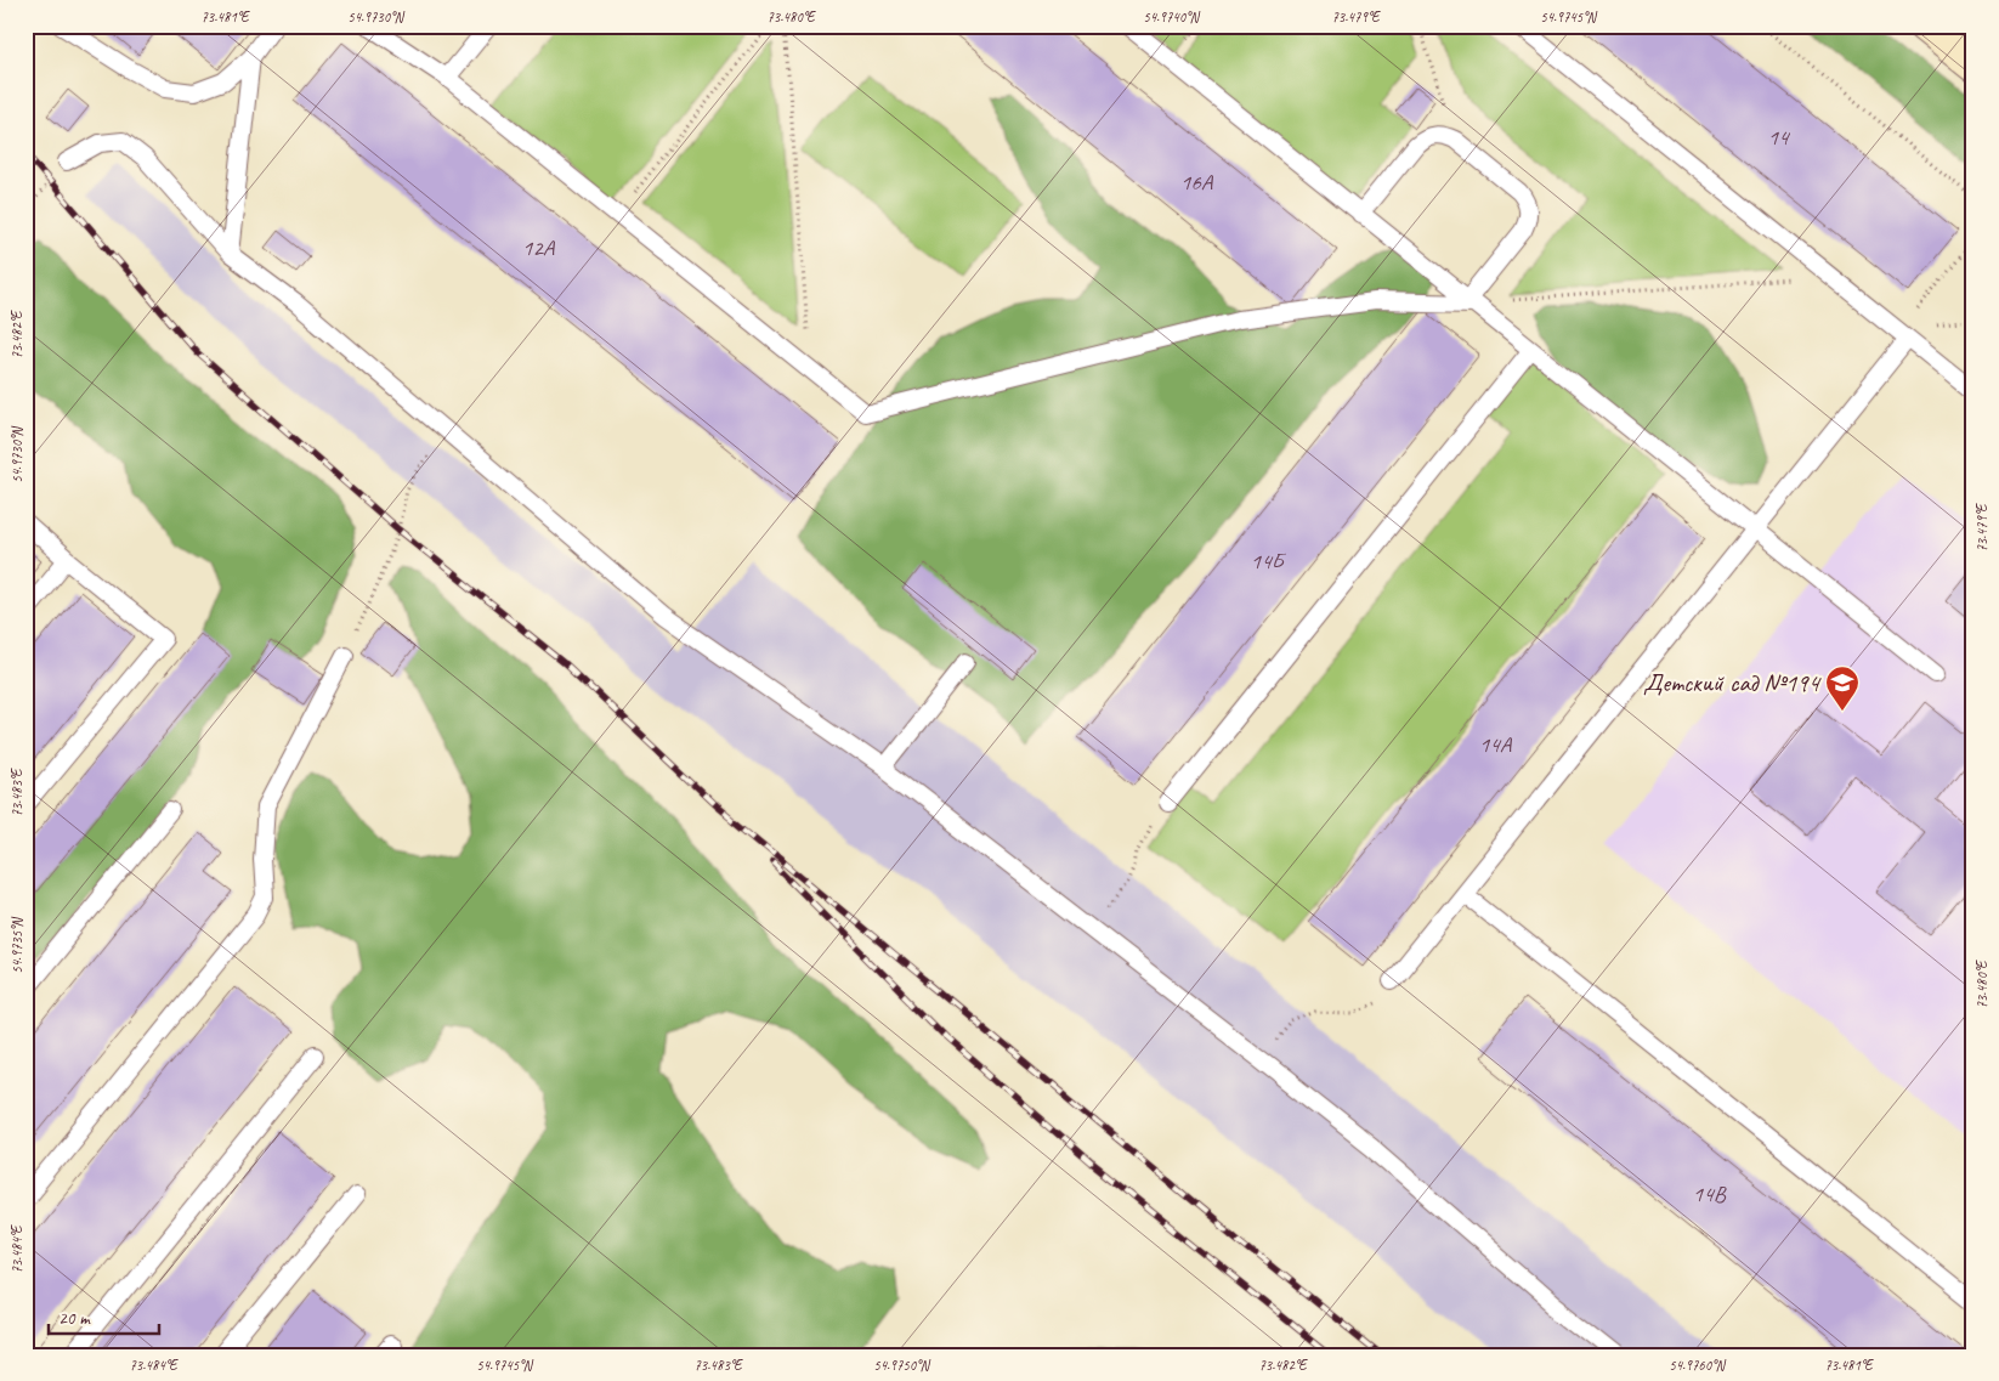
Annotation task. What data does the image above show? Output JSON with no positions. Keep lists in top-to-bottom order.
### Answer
{
  "places": {
    "school or university": ["Детский сад №194"]
  },
  "house_numbers": [
    "14",
    "16А",
    "12А",
    "14Б",
    "14А",
    "14В"
  ],
  "scale_bar": "20 m",
  "coordinates": [
    "73.481°E",
    "54.9730°N",
    "73.480°E",
    "54.9740°N",
    "73.479°E",
    "54.9745°N",
    "73.482°E",
    "73.483°E",
    "54.9735°N",
    "73.484°E",
    "54.9750°N",
    "54.9760°N"
  ]
}
